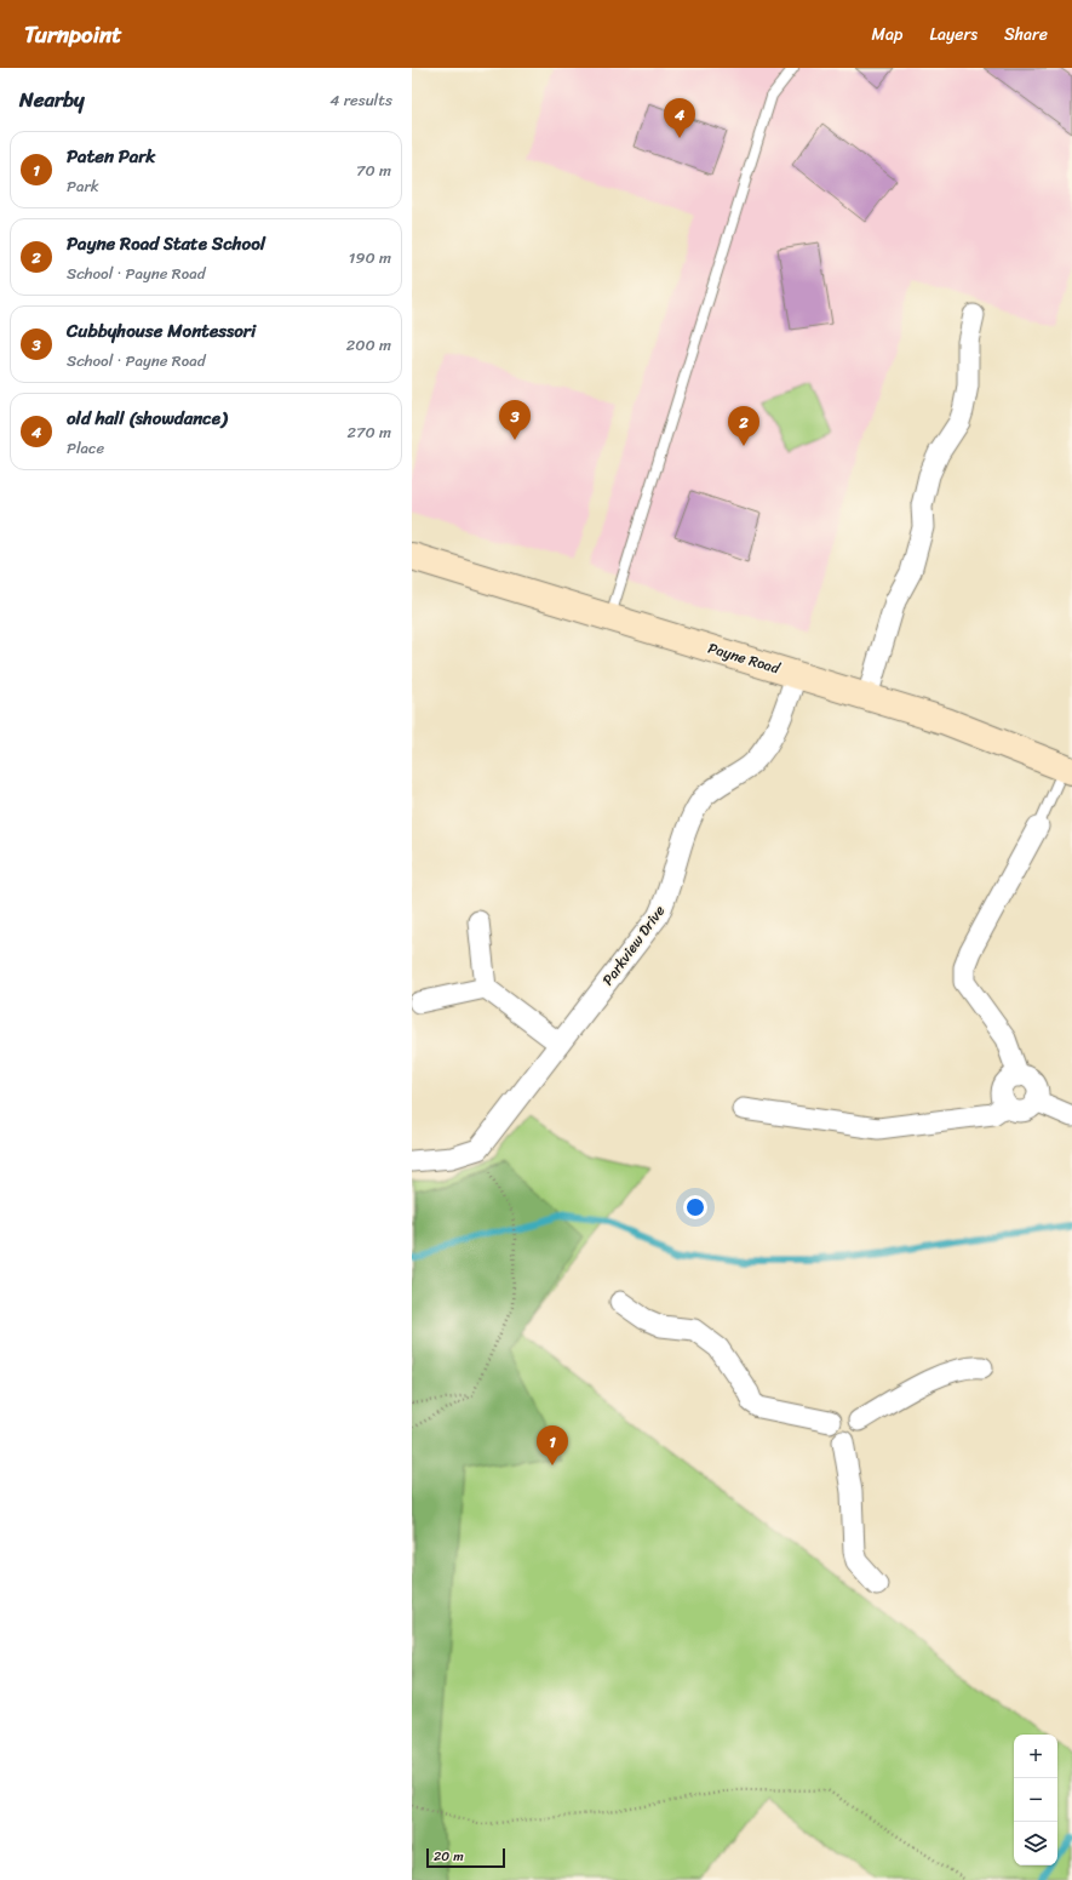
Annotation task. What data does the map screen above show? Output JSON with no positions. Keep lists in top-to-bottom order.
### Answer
{
  "streets": {
    "main road": ["Payne Road"],
    "street": ["Parkview Drive"]
  },
  "crossings": [
    ["Payne Road", "Parkview Drive"]
  ],
  "scale_bar": "20 m",
  "page": {
    "header": "Turnpoint",
    "nav": ["Map", "Layers", "Share"],
    "heading": ["Nearby", "4 results"],
    "pins": [
      "4",
      "3",
      "2",
      "1"
    ],
    "list": [
      {
        "mark": "1",
        "name": "Paten Park",
        "note": "Park",
        "value": "70 m"
      },
      {
        "mark": "2",
        "name": "Payne Road State School",
        "note": "School · Payne Road",
        "value": "190 m"
      },
      {
        "mark": "3",
        "name": "Cubbyhouse Montessori",
        "note": "School · Payne Road",
        "value": "200 m"
      },
      {
        "mark": "4",
        "name": "old hall (showdance)",
        "note": "Place",
        "value": "270 m"
      }
    ],
    "map_buttons": ["+", "−"],
    "scale": "20 m"
  }
}
